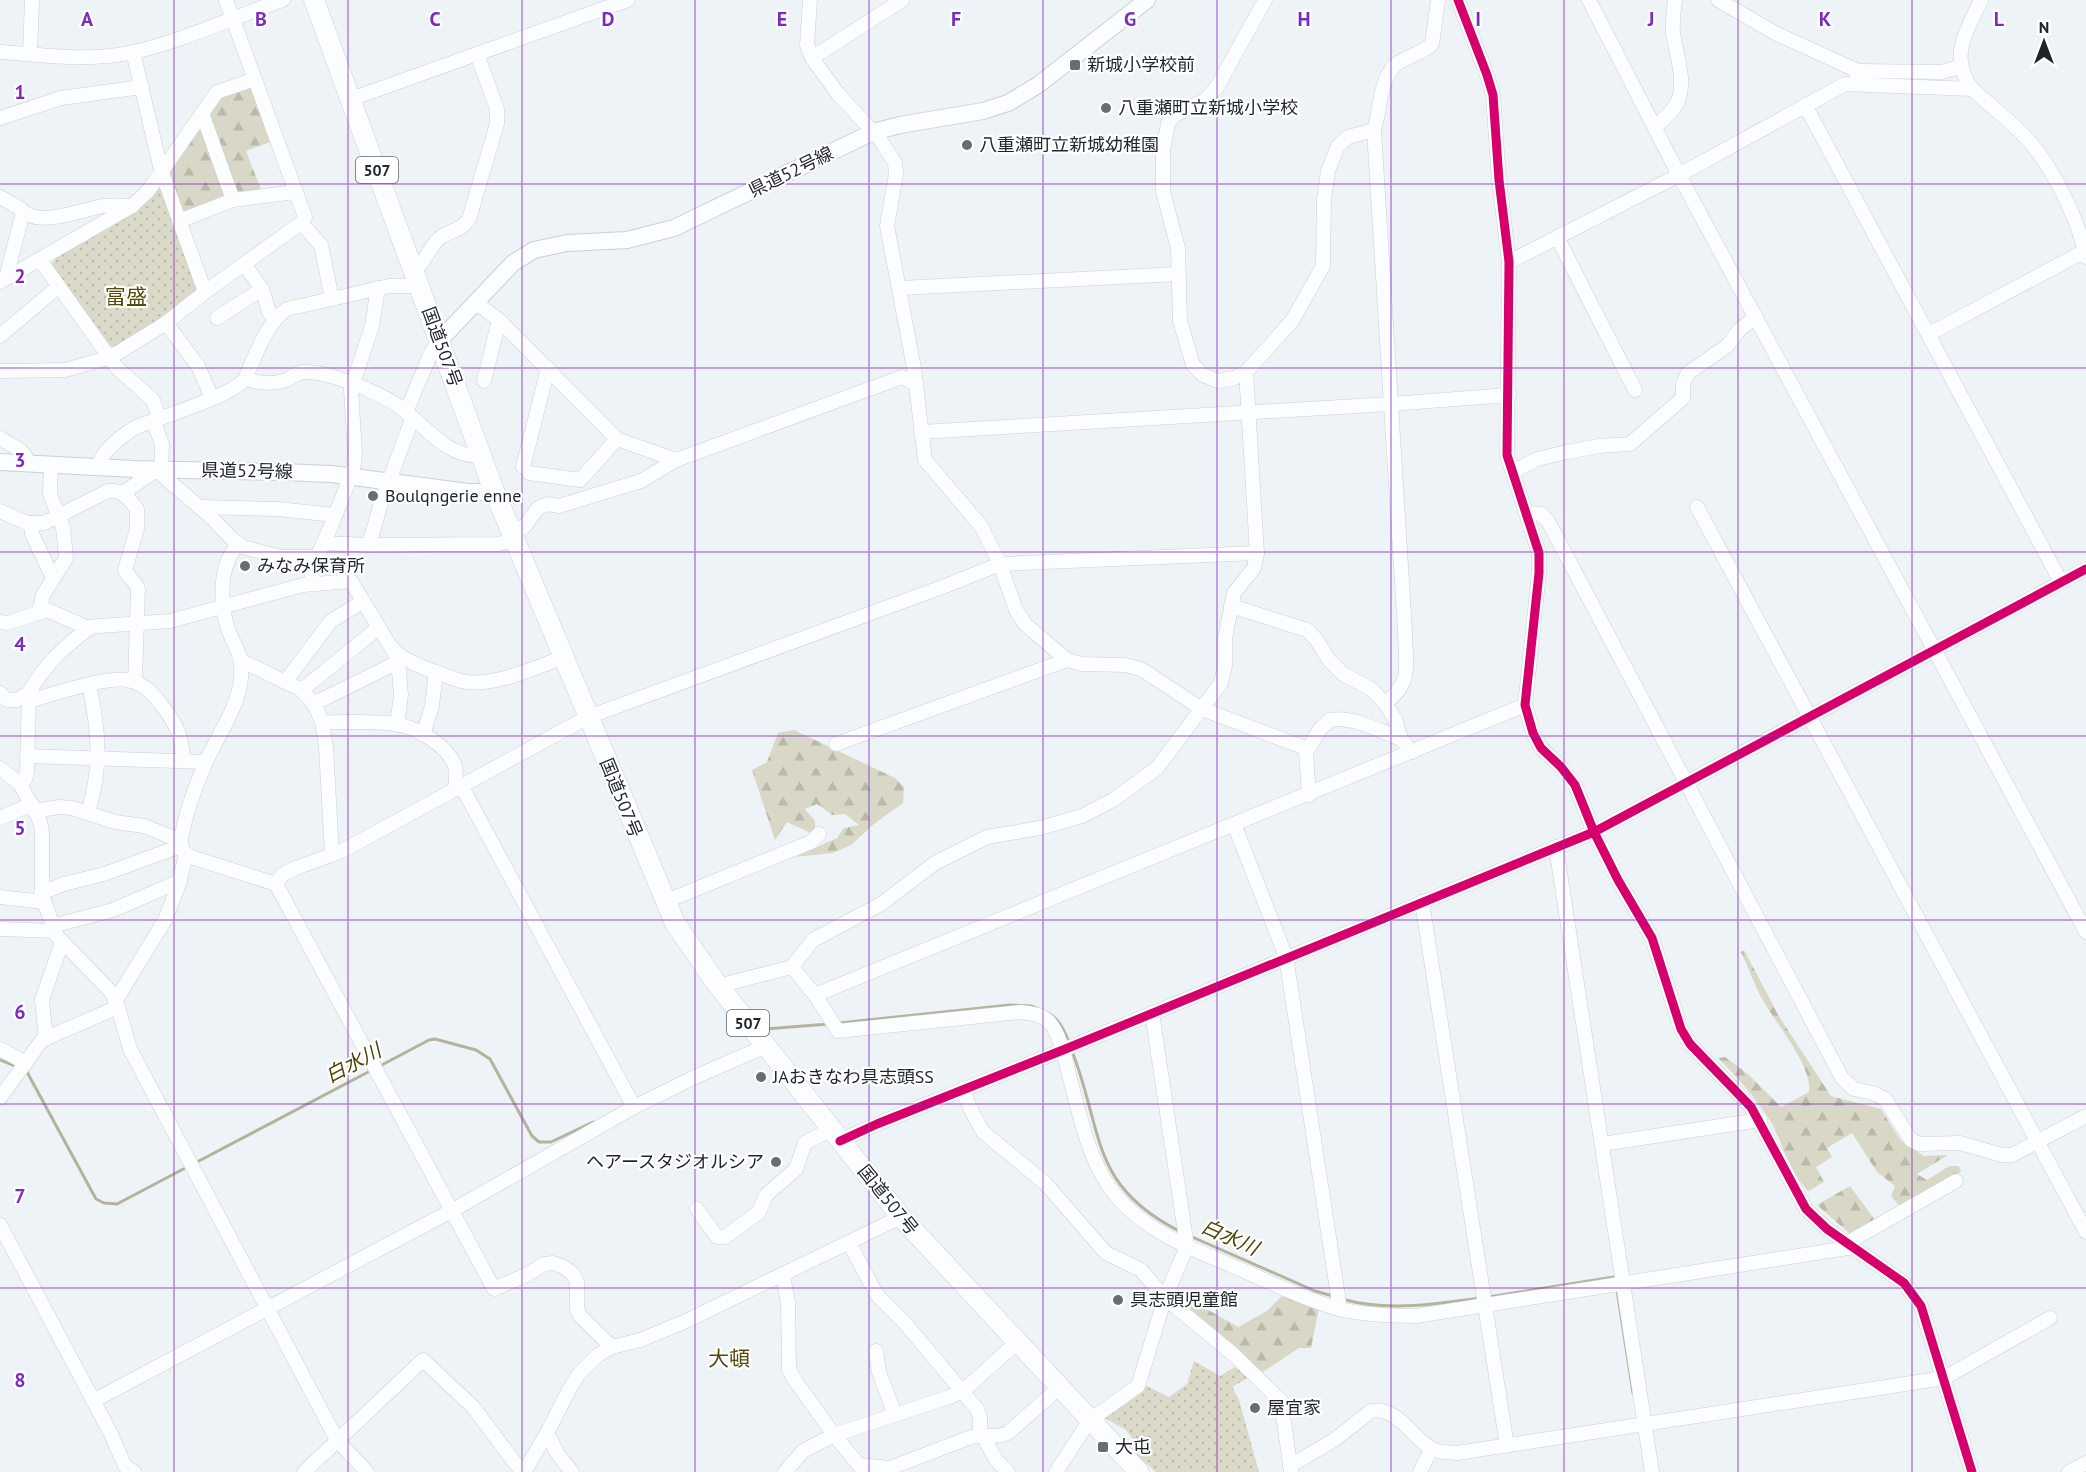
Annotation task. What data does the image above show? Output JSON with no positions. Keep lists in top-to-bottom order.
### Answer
{
  "streets": {
    "highway": ["507", "国道507号"],
    "main road": ["県道52号線"]
  },
  "crossings": [
    ["県道52号線", "国道507号"]
  ],
  "districts": ["富盛", "大頓"],
  "water": ["白水川"],
  "places": {
    "transit": ["新城小学校前", "大屯"],
    "other": [
      "八重瀬町立新城小学校",
      "八重瀬町立新城幼稚園",
      "Boulqngerie enne",
      "みなみ保育所",
      "JAおきなわ具志頭SS",
      "ヘアースタジオルシア",
      "具志頭児童館",
      "屋宜家"
    ]
  },
  "north": "top",
  "grid": {
    "columns": [
      "A",
      "B",
      "C",
      "D",
      "E",
      "F",
      "G",
      "H",
      "I",
      "J",
      "K",
      "L"
    ],
    "rows": [
      "1",
      "2",
      "3",
      "4",
      "5",
      "6",
      "7",
      "8"
    ]
  }
}
